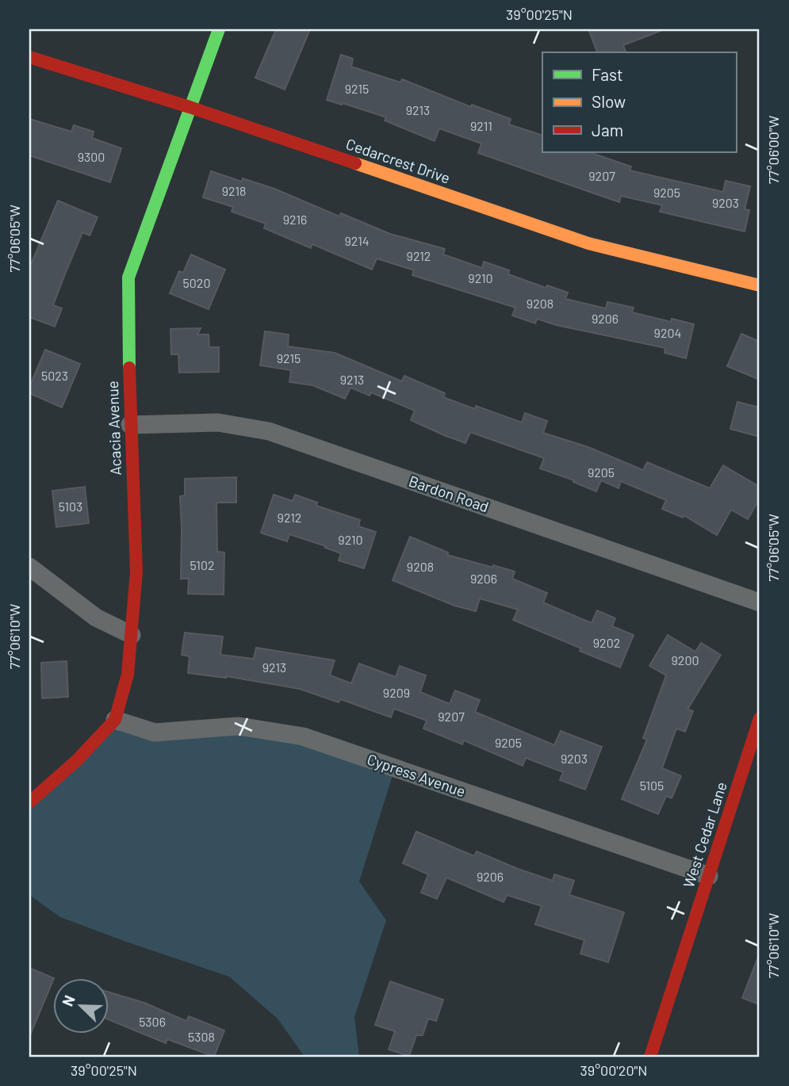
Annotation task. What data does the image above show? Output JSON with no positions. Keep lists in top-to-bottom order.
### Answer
{
  "streets": {
    "street": [
      "Cedarcrest Drive",
      "Acacia Avenue",
      "Bardon Road",
      "Cypress Avenue",
      "West Cedar Lane"
    ]
  },
  "crossings": [
    ["Cedarcrest Drive", "Acacia Avenue"],
    ["Acacia Avenue", "Bardon Road"],
    ["Acacia Avenue", "Cypress Avenue"],
    ["Cypress Avenue", "West Cedar Lane"]
  ],
  "house_numbers": [
    "9215",
    "9213",
    "9211",
    "9300",
    "9207",
    "9218",
    "9205",
    "9203",
    "9216",
    "9214",
    "9212",
    "9210",
    "5020",
    "9208",
    "9206",
    "9204",
    "9215",
    "5023",
    "9213",
    "9205",
    "5103",
    "9212",
    "9210",
    "5102",
    "9208",
    "9206",
    "9202",
    "9200",
    "9213",
    "9209",
    "9207",
    "9205",
    "9203",
    "5105",
    "9206",
    "5306",
    "5308"
  ],
  "legend": ["Fast", "Slow", "Jam"],
  "north": "top left",
  "coordinates": [
    "39°00'25\"N",
    "77°06'00\"W",
    "77°06'05\"W",
    "77°06'10\"W",
    "39°00'20\"N"
  ]
}
